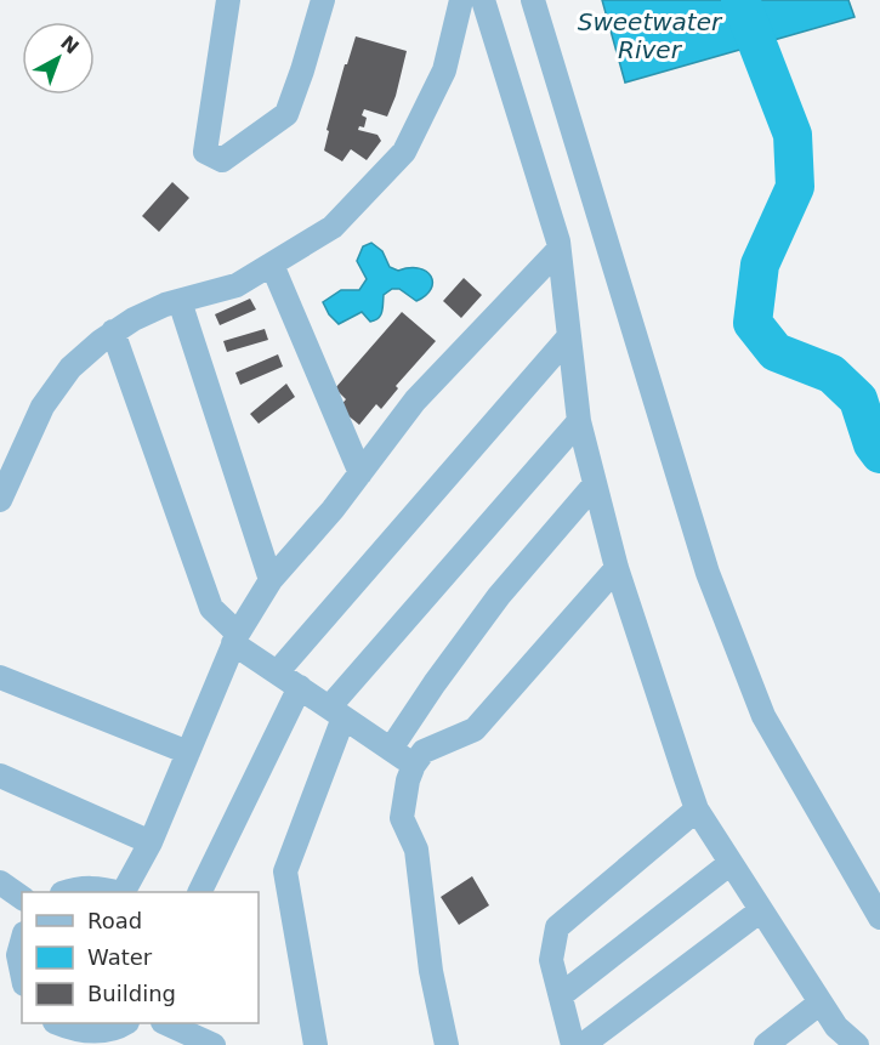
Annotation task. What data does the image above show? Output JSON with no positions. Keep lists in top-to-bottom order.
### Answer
{
  "water": ["Sweetwater River"],
  "legend": ["Road", "Water", "Building"],
  "north": "top right"
}
